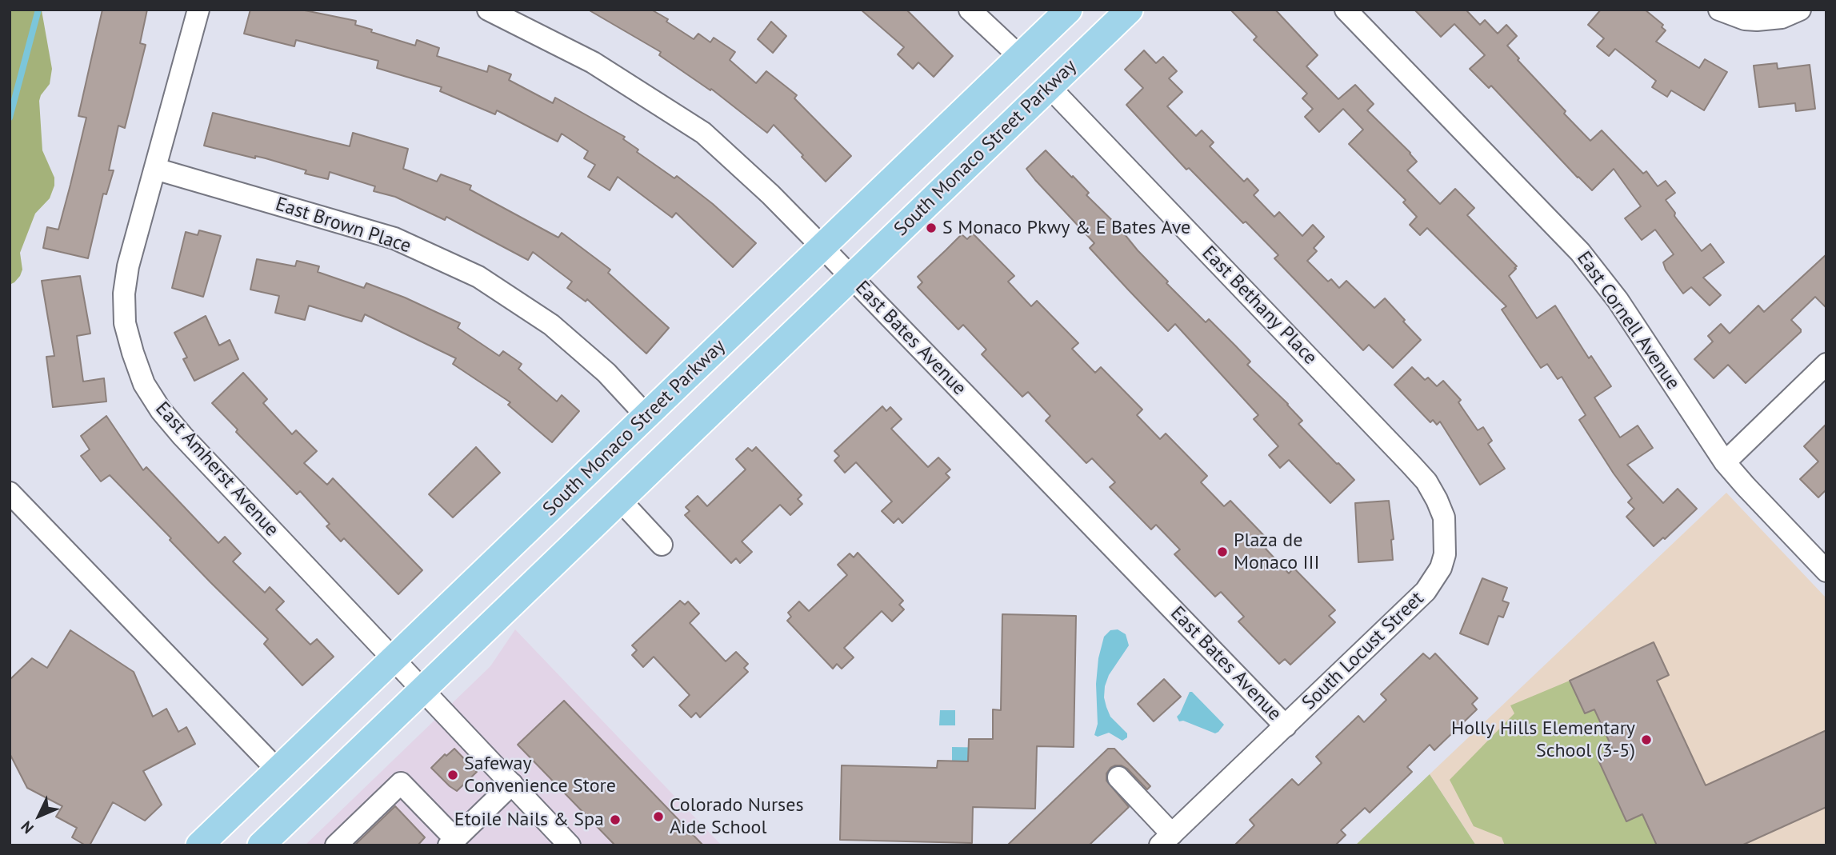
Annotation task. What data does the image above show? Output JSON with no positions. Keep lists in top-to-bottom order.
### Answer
{
  "streets": {
    "main road": ["South Monaco Street Parkway"],
    "street": [
      "East Brown Place",
      "East Bethany Place",
      "East Cornell Avenue",
      "East Bates Avenue",
      "East Amherst Avenue",
      "South Locust Street"
    ]
  },
  "crossings": [
    ["South Monaco Street Parkway", "East Brown Place"],
    ["South Monaco Street Parkway", "East Bethany Place"],
    ["South Monaco Street Parkway", "East Bates Avenue"],
    ["South Monaco Street Parkway", "East Amherst Avenue"],
    ["East Brown Place", "East Amherst Avenue"],
    ["East Bethany Place", "South Locust Street"],
    ["East Bates Avenue", "South Locust Street"]
  ],
  "places": [
    "S Monaco Pkwy & E Bates Ave",
    "Plaza de Monaco III",
    "Holly Hills Elementary School (3-5)",
    "Safeway Convenience Store",
    "Colorado Nurses Aide School",
    "Etoile Nails & Spa"
  ],
  "north": "bottom left"
}
